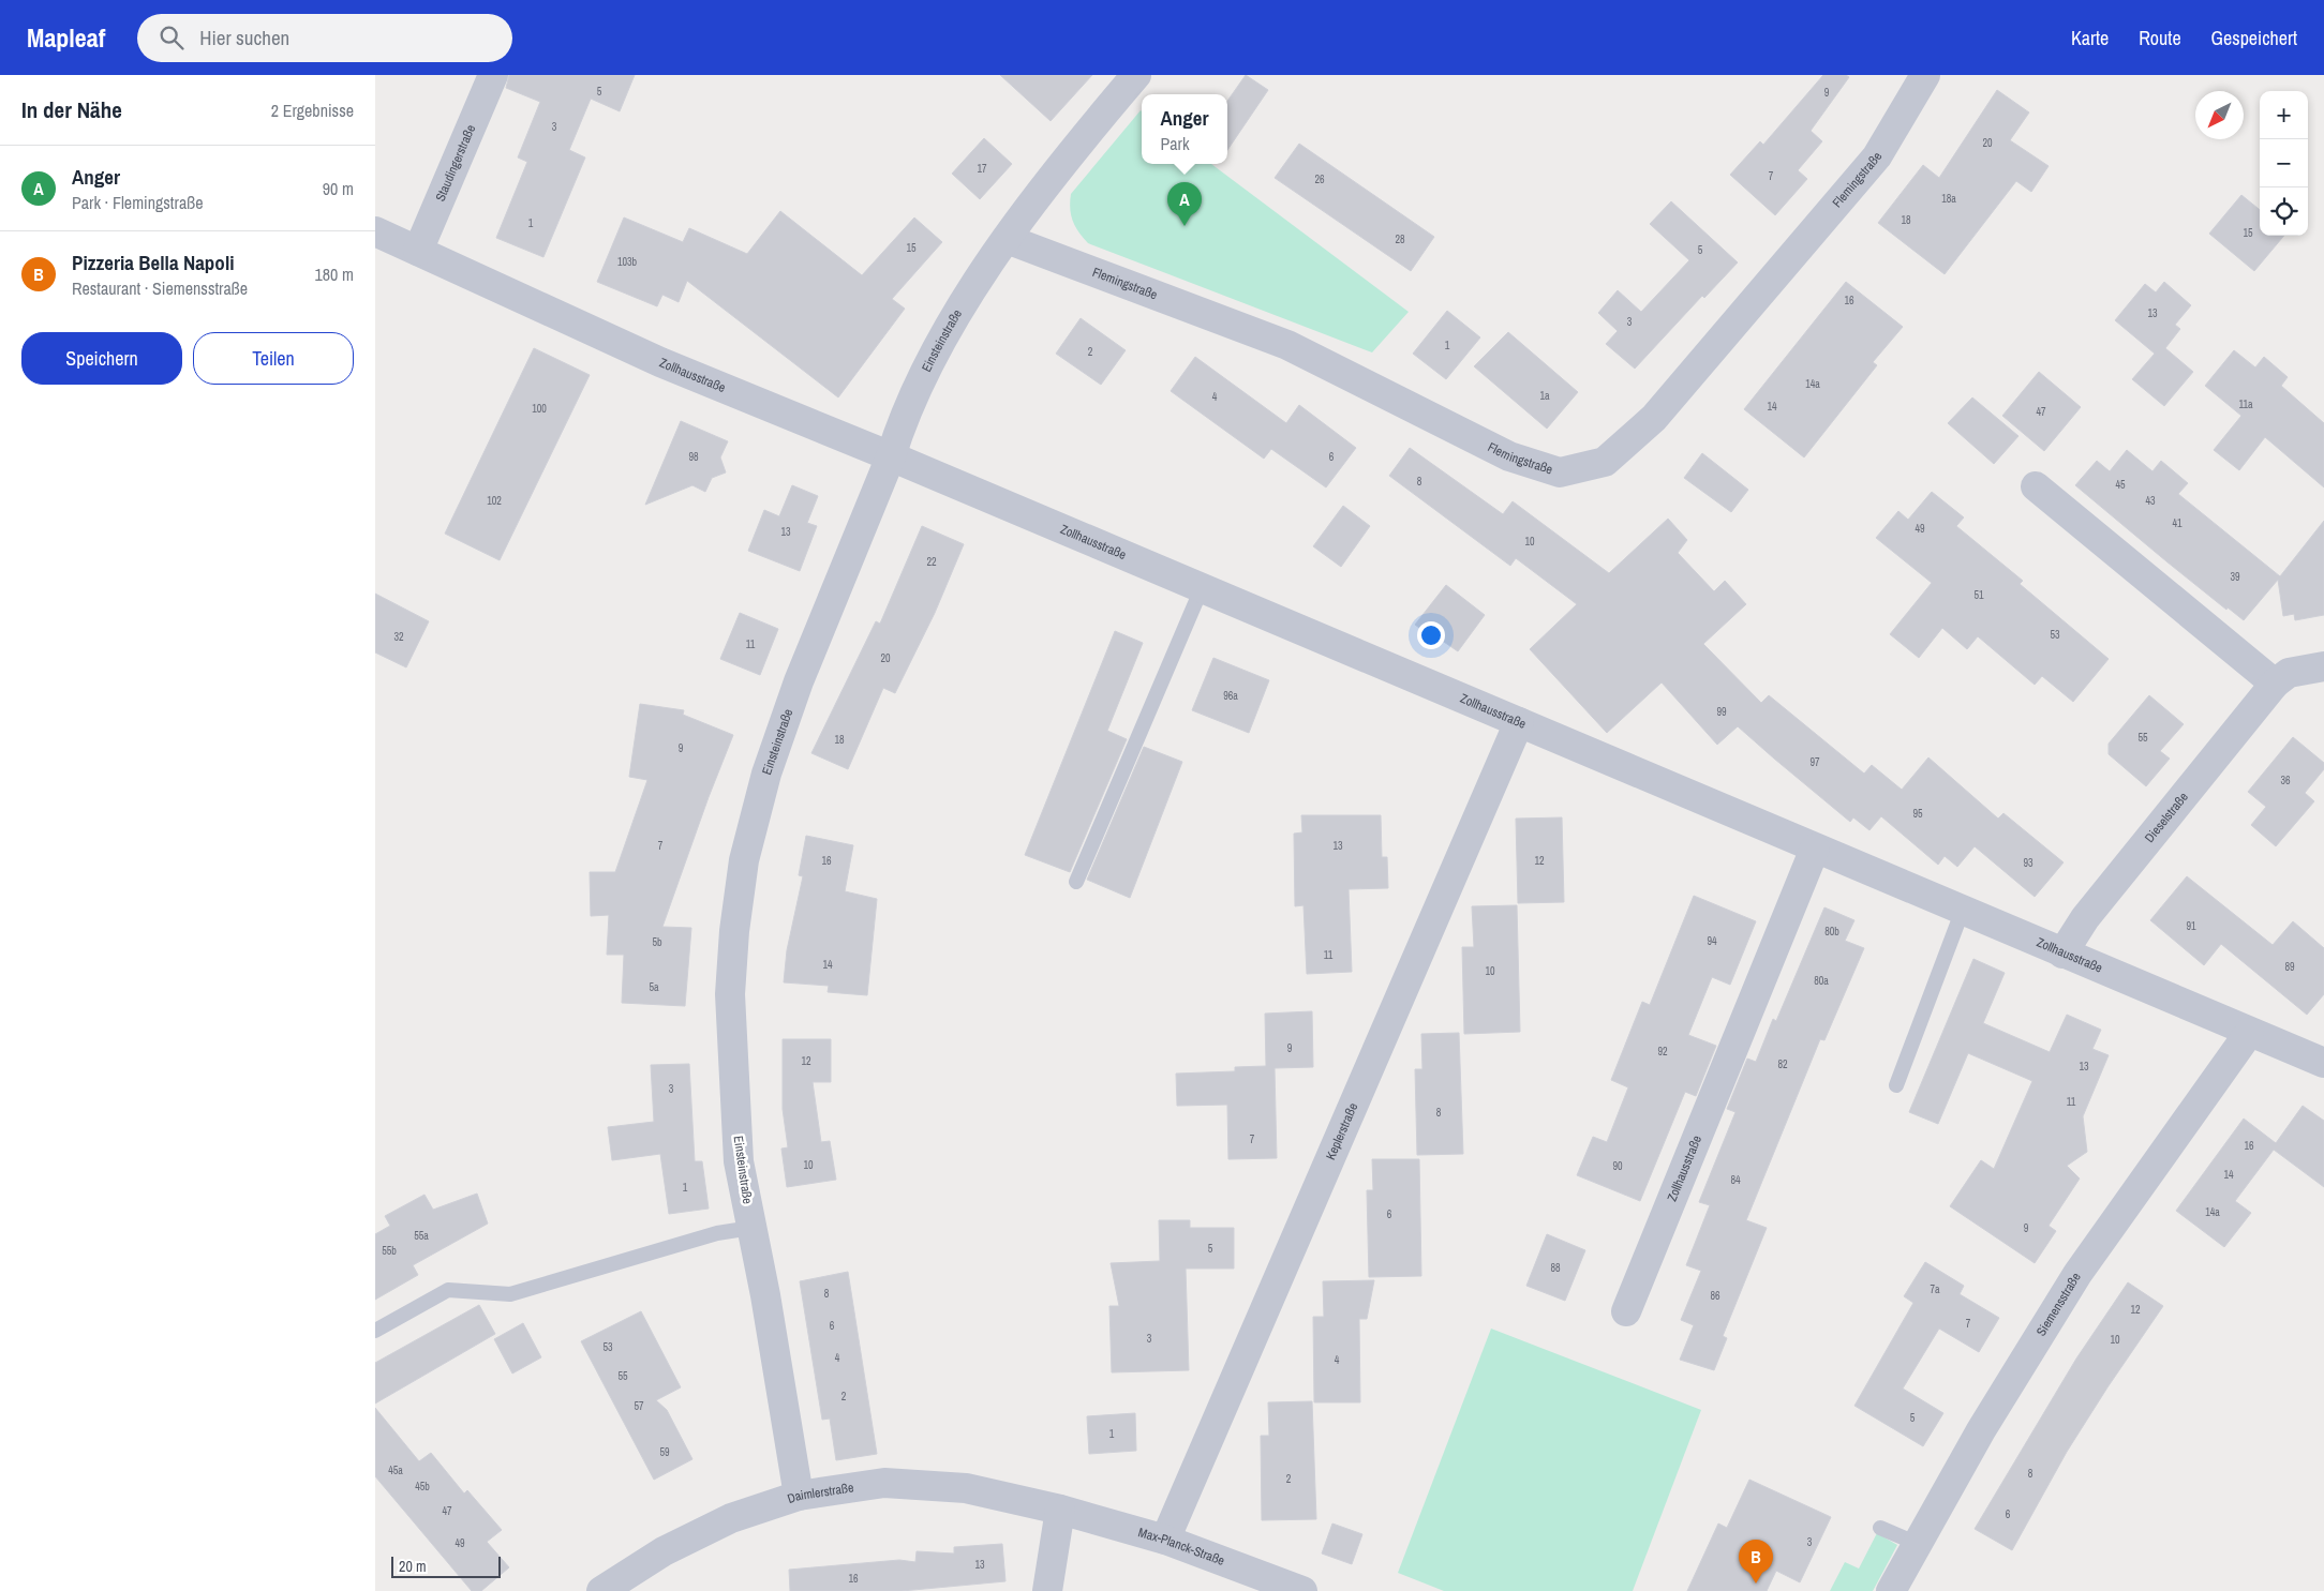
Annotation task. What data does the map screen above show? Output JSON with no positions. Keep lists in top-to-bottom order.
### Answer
{
  "streets": {
    "street": [
      "Staudingerstraße",
      "Flemingstraße",
      "Einsteinstraße",
      "Zollhausstraße",
      "Dieselstraße",
      "Keplerstraße",
      "Siemensstraße",
      "Daimlerstraße",
      "Max-Planck-Straße"
    ]
  },
  "crossings": [
    ["Staudingerstraße", "Zollhausstraße"],
    ["Flemingstraße", "Einsteinstraße"],
    ["Einsteinstraße", "Zollhausstraße"],
    ["Einsteinstraße", "Daimlerstraße"],
    ["Zollhausstraße", "Dieselstraße"],
    ["Zollhausstraße", "Keplerstraße"],
    ["Zollhausstraße", "Siemensstraße"],
    ["Keplerstraße", "Max-Planck-Straße"],
    ["Daimlerstraße", "Max-Planck-Straße"]
  ],
  "house_numbers": [
    "5",
    "9",
    "3",
    "20",
    "17",
    "7",
    "26",
    "18a",
    "18",
    "1",
    "15",
    "28",
    "15",
    "5",
    "103b",
    "16",
    "13",
    "3",
    "1",
    "2",
    "14a",
    "1a",
    "4",
    "11a",
    "14",
    "100",
    "47",
    "98",
    "6",
    "8",
    "45",
    "102",
    "43",
    "41",
    "49",
    "13",
    "10",
    "22",
    "39",
    "51",
    "53",
    "32",
    "11",
    "20",
    "96a",
    "99",
    "55",
    "18",
    "9",
    "97",
    "36",
    "95",
    "7",
    "13",
    "16",
    "12",
    "93",
    "91",
    "80b",
    "94",
    "5b",
    "11",
    "14",
    "89",
    "10",
    "80a",
    "5a",
    "9",
    "92",
    "12",
    "82",
    "13",
    "3",
    "11",
    "8",
    "7",
    "16",
    "10",
    "90",
    "14",
    "84",
    "1",
    "14a",
    "6",
    "9",
    "55a",
    "5",
    "55b",
    "88",
    "7a",
    "8",
    "86",
    "12",
    "7",
    "6",
    "3",
    "10",
    "53",
    "4",
    "4",
    "55",
    "2",
    "57",
    "5",
    "1",
    "59",
    "45a",
    "8",
    "2",
    "45b",
    "47",
    "6",
    "3",
    "49",
    "13",
    "16"
  ],
  "scale_bar": "20 m",
  "north": "bottom left",
  "page": {
    "header": "Mapleaf",
    "search": "Hier suchen",
    "nav": ["Karte", "Route", "Gespeichert"],
    "heading": ["In der Nähe", "2 Ergebnisse"],
    "map_buttons": ["+", "−"],
    "popup": ["Anger", "Park"],
    "list": [
      {
        "mark": "A",
        "name": "Anger",
        "note": "Park · Flemingstraße",
        "value": "90 m"
      },
      {
        "mark": "B",
        "name": "Pizzeria Bella Napoli",
        "note": "Restaurant · Siemensstraße",
        "value": "180 m"
      }
    ],
    "pins": ["A", "B"],
    "buttons": ["Speichern", "Teilen"],
    "scale": "20 m"
  }
}
